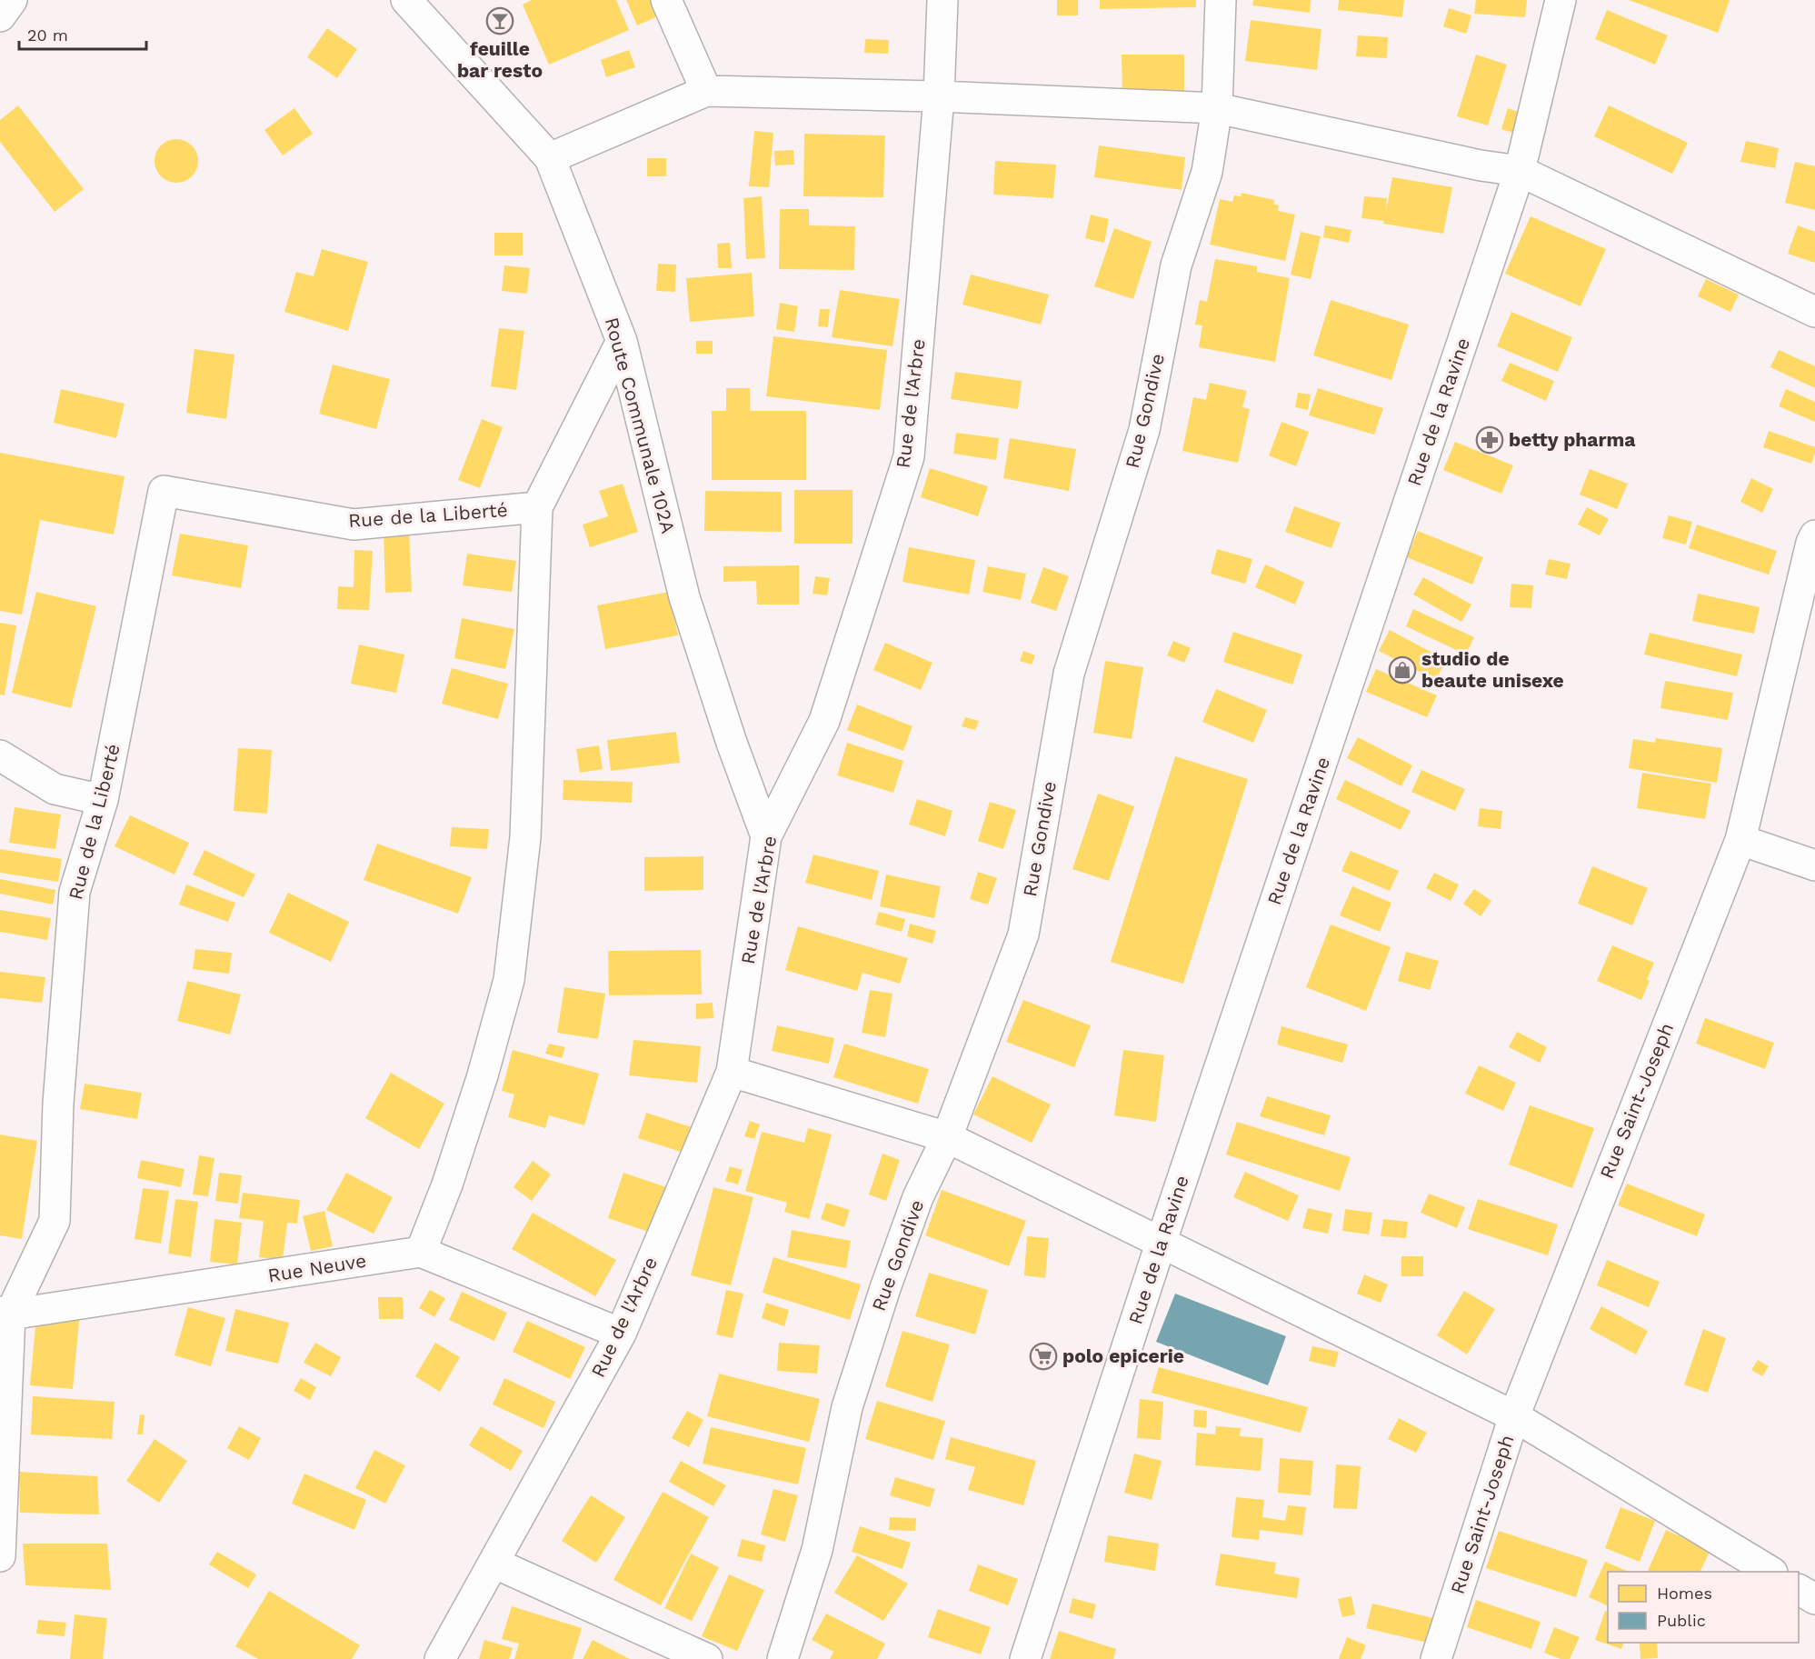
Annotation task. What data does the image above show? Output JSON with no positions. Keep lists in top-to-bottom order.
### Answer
{
  "streets": {
    "street": [
      "Rue de l'Arbre",
      "Rue Gondive",
      "Rue de la Ravine",
      "Route Communale 102A",
      "Rue de la Liberté",
      "Rue Saint-Joseph",
      "Rue Neuve"
    ]
  },
  "crossings": [
    ["Rue de l'Arbre", "Route Communale 102A"],
    ["Rue de la Liberté", "Rue Neuve"]
  ],
  "places": {
    "bar": ["feuille bar resto"],
    "pharmacy": ["betty pharma"],
    "shop": ["studio de beaute unisexe"],
    "supermarket": ["polo epicerie"]
  },
  "legend": ["Homes", "Public"],
  "scale_bar": "20 m"
}
